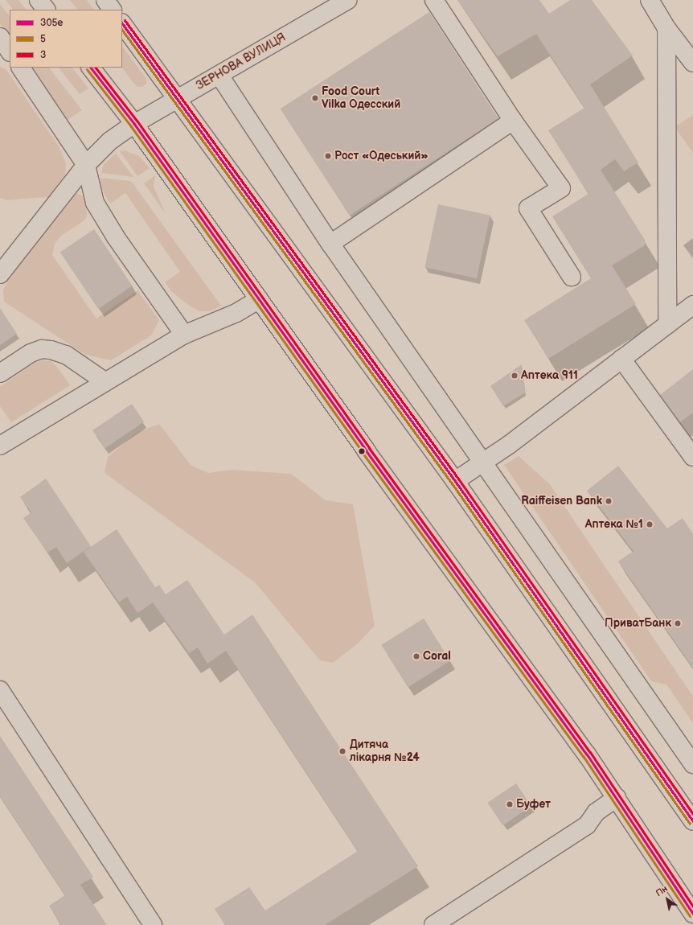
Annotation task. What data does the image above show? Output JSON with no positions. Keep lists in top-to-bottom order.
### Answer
{
  "streets": {
    "main road": ["ЗЕРНОВА ВУЛИЦЯ"]
  },
  "places": [
    "Food Court Vilka Одесский",
    "Рост «Одеський»",
    "Аптека 911",
    "Raiffeisen Bank",
    "Аптека №1",
    "ПриватБанк",
    "Coral",
    "Дитяча лікарня №24",
    "Буфет"
  ],
  "lines": ["transit line 3", "transit line 305e", "transit line 5"],
  "legend": ["305e", "5", "3"],
  "north": "top left"
}
